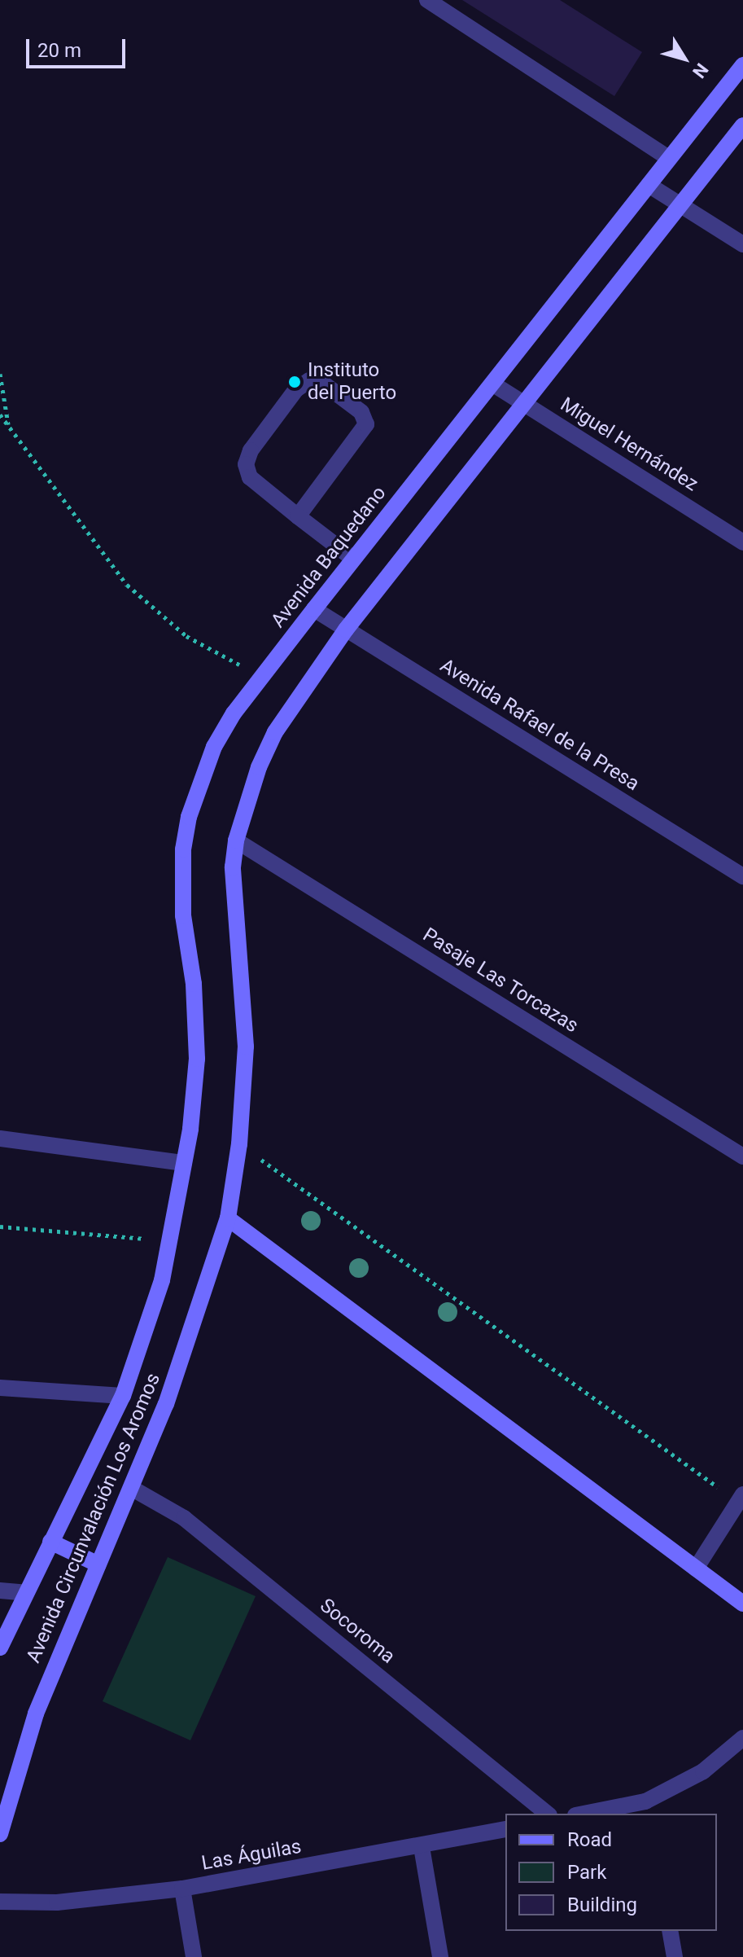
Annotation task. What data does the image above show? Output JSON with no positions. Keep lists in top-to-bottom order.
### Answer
{
  "streets": {
    "main road": ["Avenida Baquedano", "Avenida Circunvalación Los Aromos"],
    "street": [
      "Miguel Hernández",
      "Avenida Rafael de la Presa",
      "Pasaje Las Torcazas",
      "Socoroma",
      "Las Águilas"
    ]
  },
  "crossings": [
    ["Miguel Hernández", "Avenida Baquedano"],
    ["Avenida Baquedano", "Avenida Rafael de la Presa"],
    ["Avenida Baquedano", "Avenida Circunvalación Los Aromos"],
    ["Avenida Circunvalación Los Aromos", "Socoroma"]
  ],
  "places": ["Instituto del Puerto"],
  "legend": ["Road", "Park", "Building"],
  "scale_bar": "20 m",
  "north": "bottom right"
}
